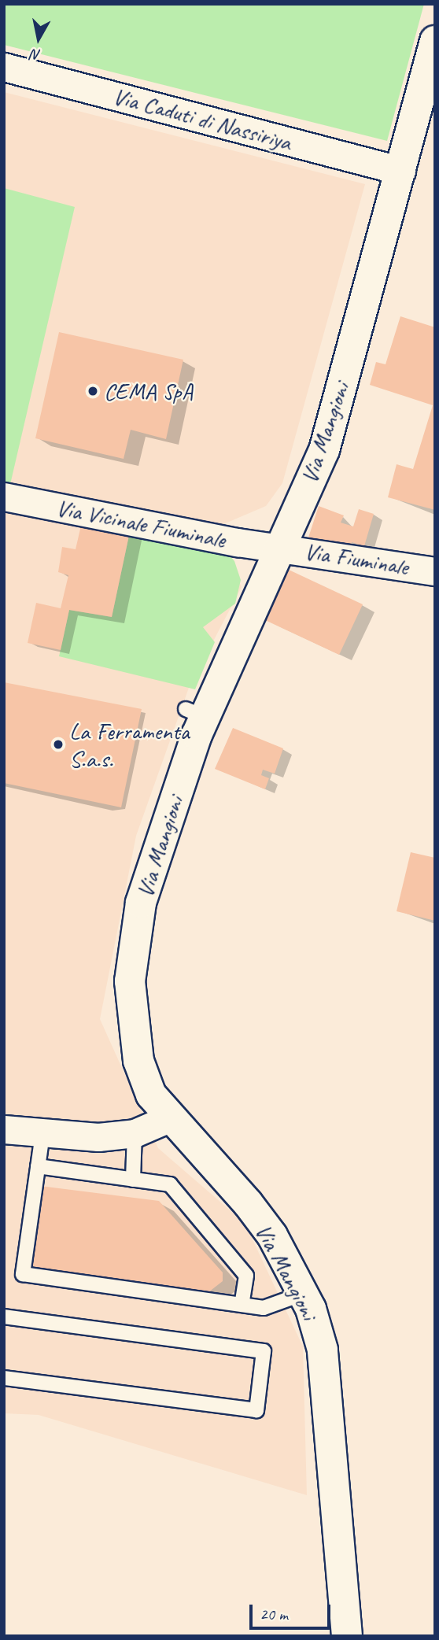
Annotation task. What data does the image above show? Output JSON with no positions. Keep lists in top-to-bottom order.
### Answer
{
  "streets": {
    "street": [
      "Via Caduti di Nassiriya",
      "Via Mangioni",
      "Via Vicinale Fiuminale",
      "Via Fiuminale"
    ]
  },
  "crossings": [
    ["Via Caduti di Nassiriya", "Via Mangioni"],
    ["Via Mangioni", "Via Vicinale Fiuminale"],
    ["Via Mangioni", "Via Fiuminale"],
    ["Via Vicinale Fiuminale", "Via Fiuminale"]
  ],
  "places": ["CEMA SpA", "La Ferramenta S.a.s."],
  "scale_bar": "20 m",
  "north": "bottom"
}
